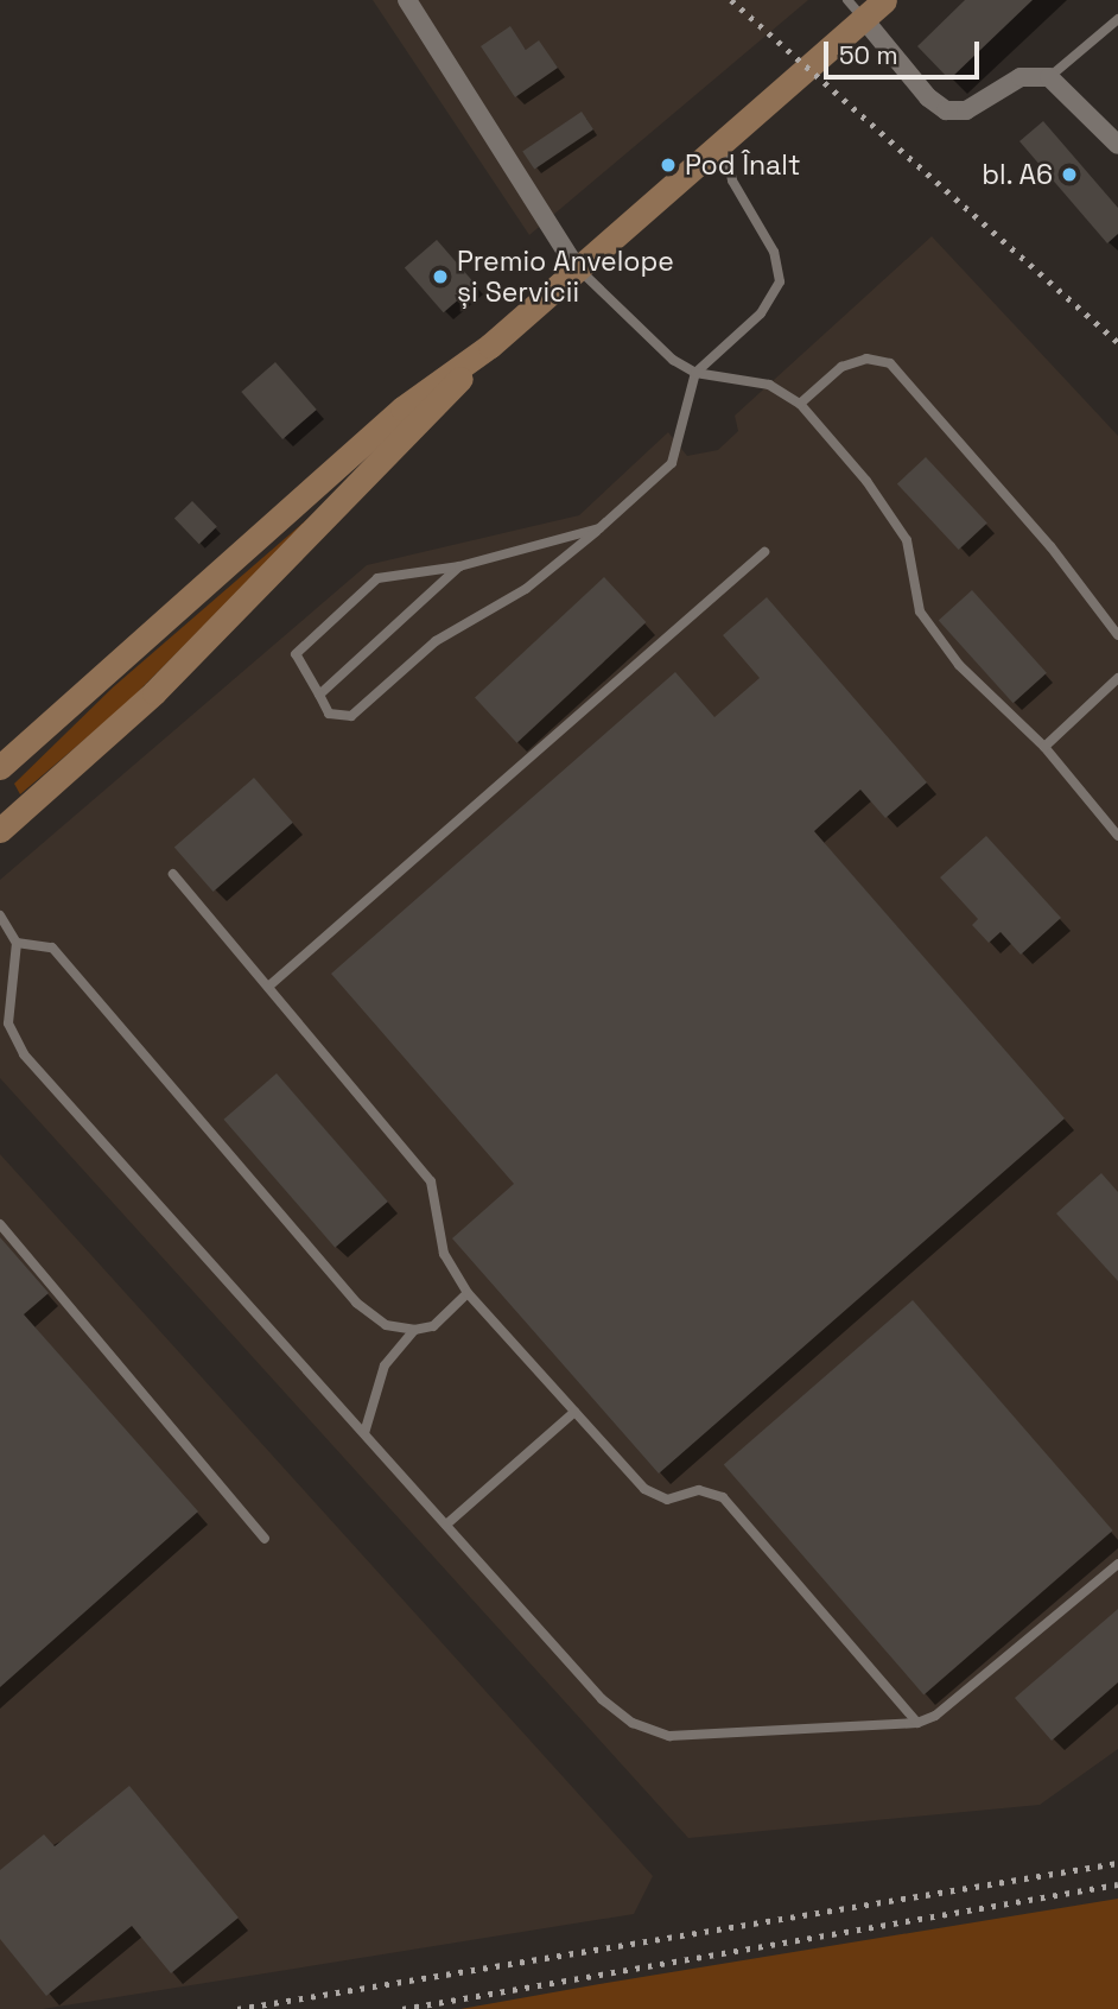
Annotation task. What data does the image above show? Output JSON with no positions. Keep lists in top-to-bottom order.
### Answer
{
  "places": ["Pod Înalt", "bl. A6", "Premio Anvelope și Servicii"],
  "scale_bar": "50 m"
}
